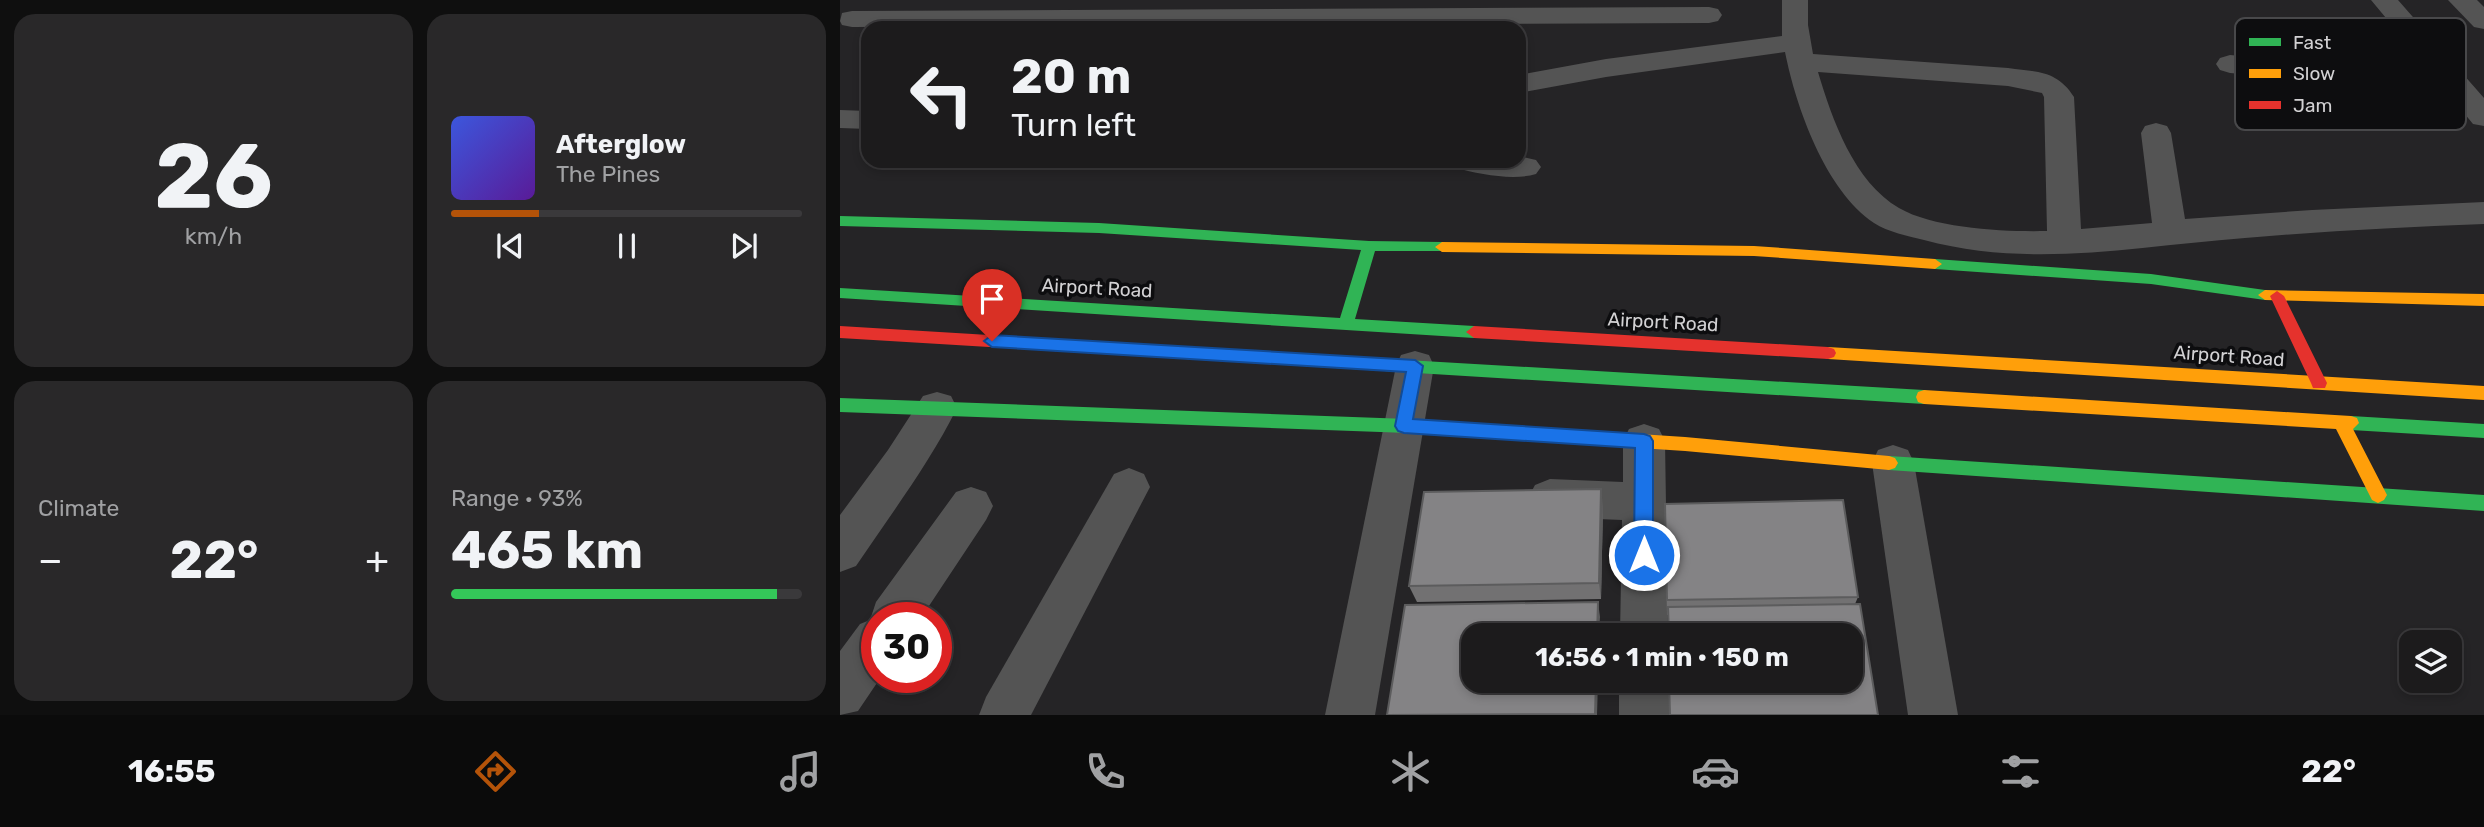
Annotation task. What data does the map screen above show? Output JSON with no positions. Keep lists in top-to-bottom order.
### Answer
{
  "streets": {
    "main road": ["Airport Road"]
  },
  "legend": ["Fast", "Slow", "Jam"],
  "page": {
    "tile": [
      ["26", "km/h"],
      "Climate",
      ["Range · 93%", "465 km"]
    ],
    "turn": ["20 m", "Turn left"],
    "song": ["Afterglow", "The Pines"],
    "heat": ["−", "22°", "+"],
    "limit": "30",
    "trip": "16:56 · 1 min · 150 m",
    "tabs": ["16:55", "22°"]
  }
}
